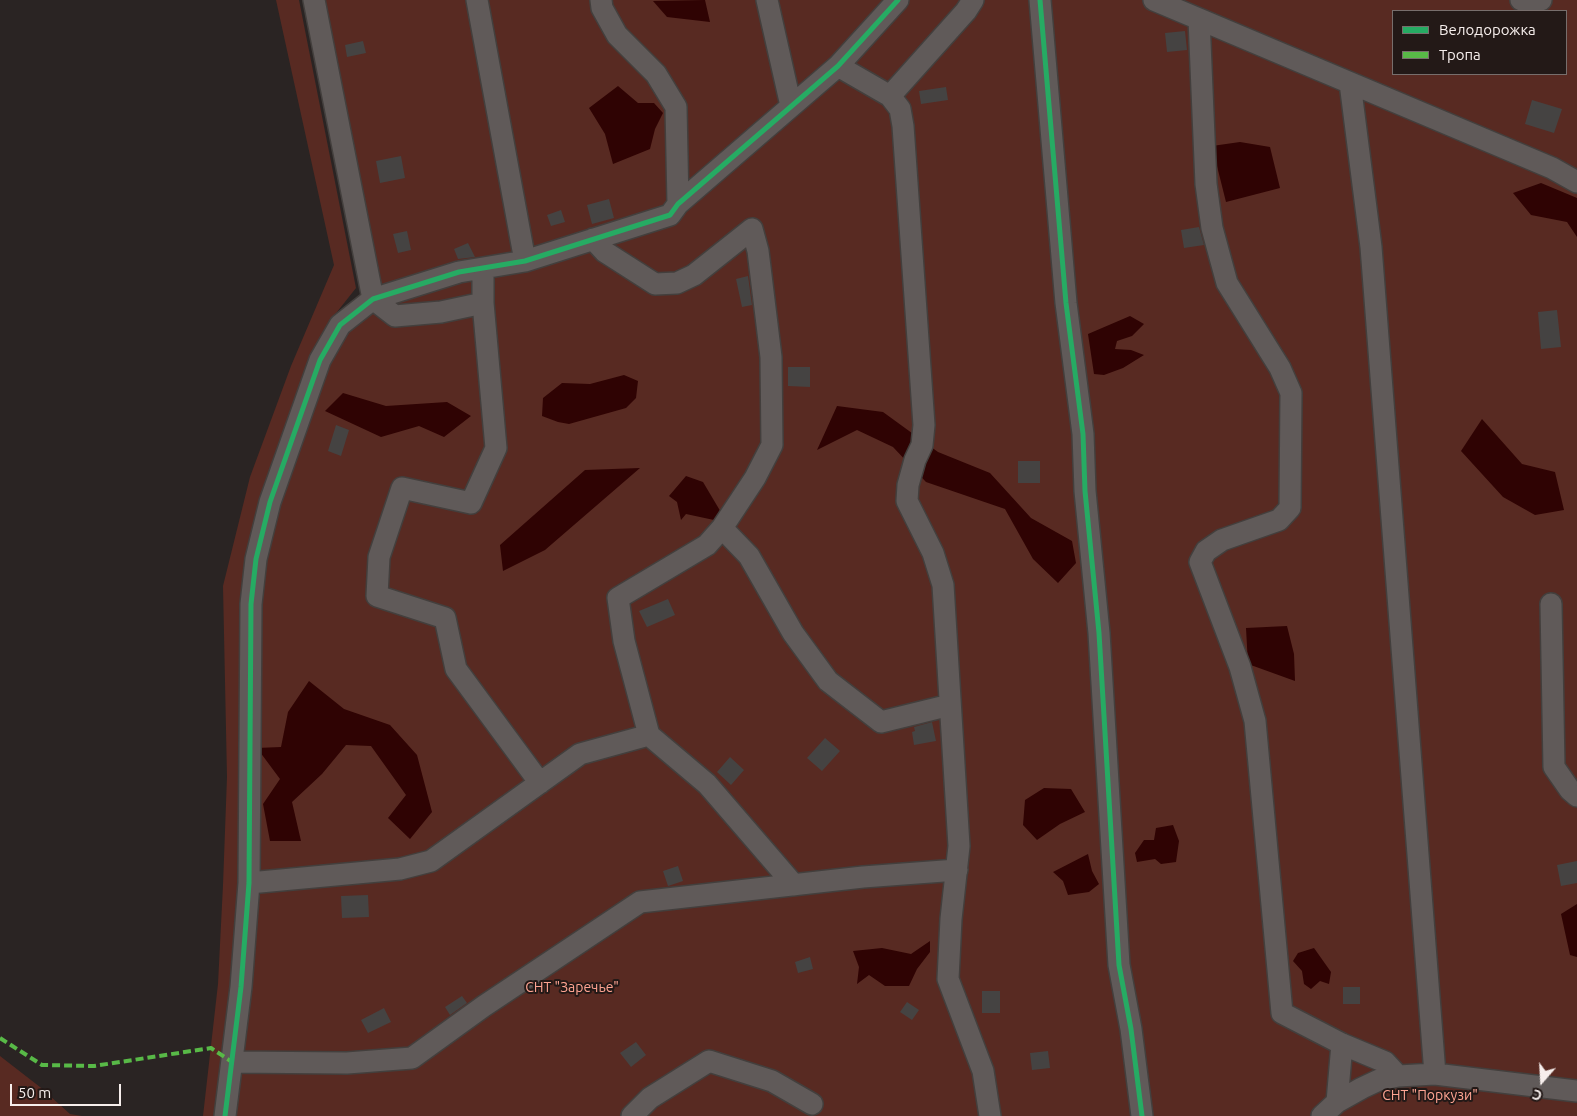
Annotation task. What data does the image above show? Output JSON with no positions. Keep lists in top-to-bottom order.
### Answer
{
  "parks": ["СНТ \"Заречье\"", "СНТ \"Поркузи\""],
  "legend": ["Велодорожка", "Тропа"],
  "scale_bar": "50 m",
  "north": "bottom"
}
